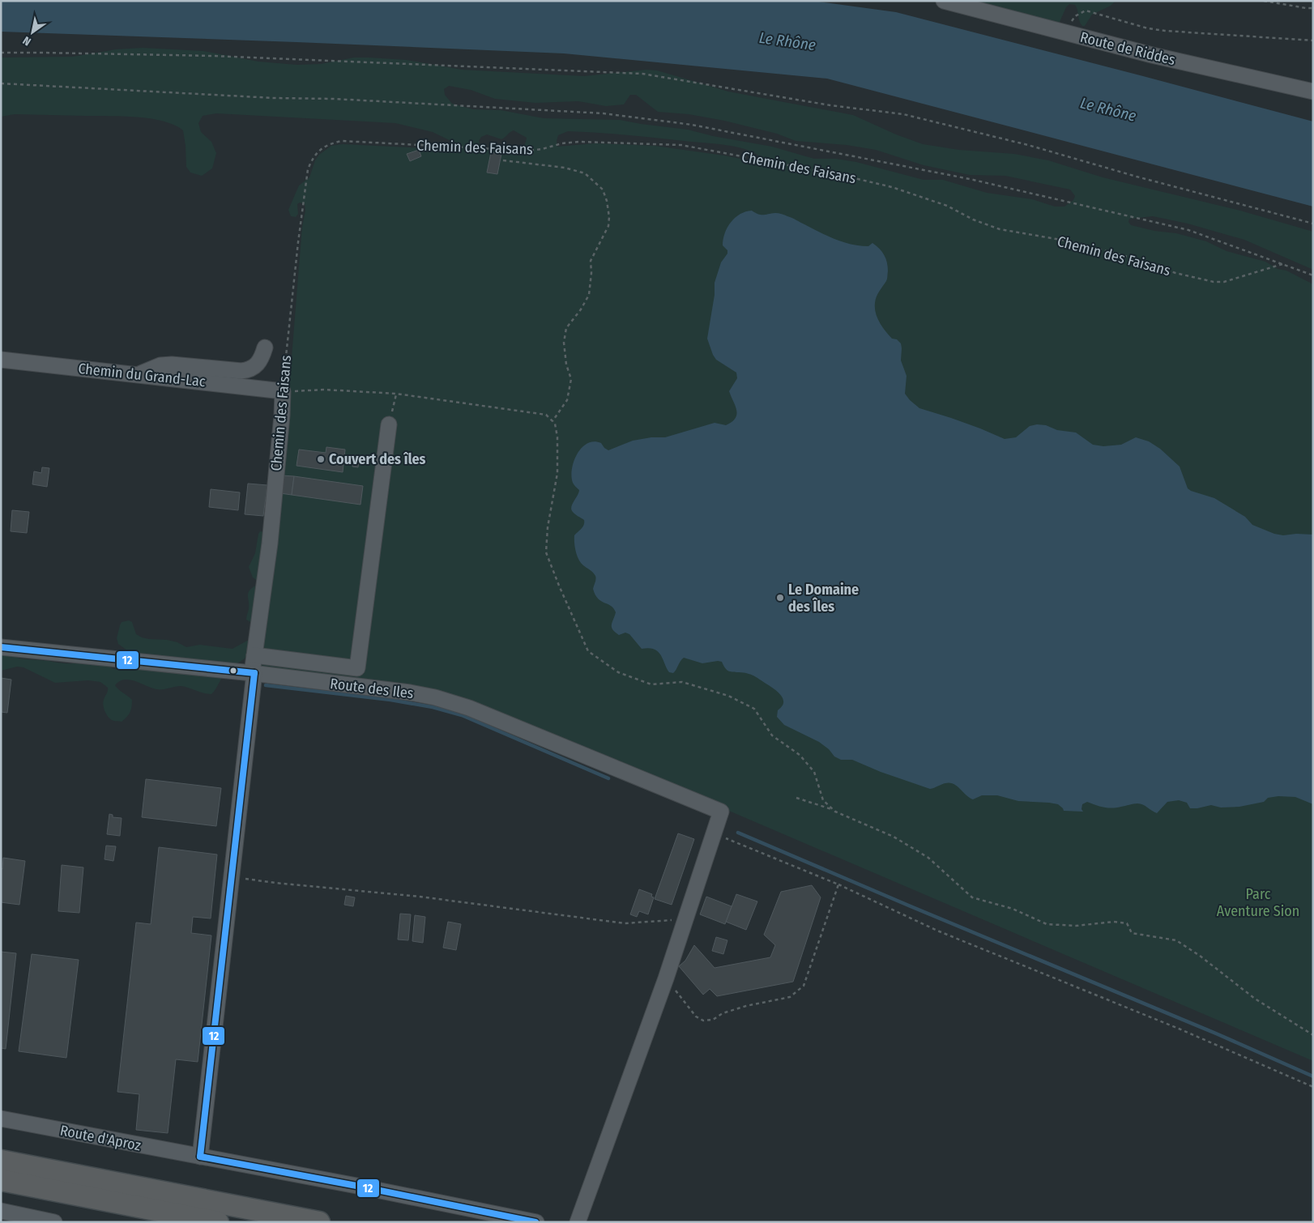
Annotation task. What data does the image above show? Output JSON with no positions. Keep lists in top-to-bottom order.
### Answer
{
  "streets": {
    "street": [
      "Route de Riddes",
      "Chemin des Faisans",
      "Chemin du Grand-Lac",
      "Route des Iles",
      "Route d'Aproz"
    ]
  },
  "crossings": [
    ["Chemin des Faisans", "Chemin du Grand-Lac"],
    ["Chemin des Faisans", "Route des Iles"]
  ],
  "water": ["Le Rhône"],
  "parks": ["Parc Aventure Sion"],
  "places": ["Couvert des îles", "Le Domaine des Îles"],
  "lines": ["transit line 12"],
  "north": "bottom left"
}
